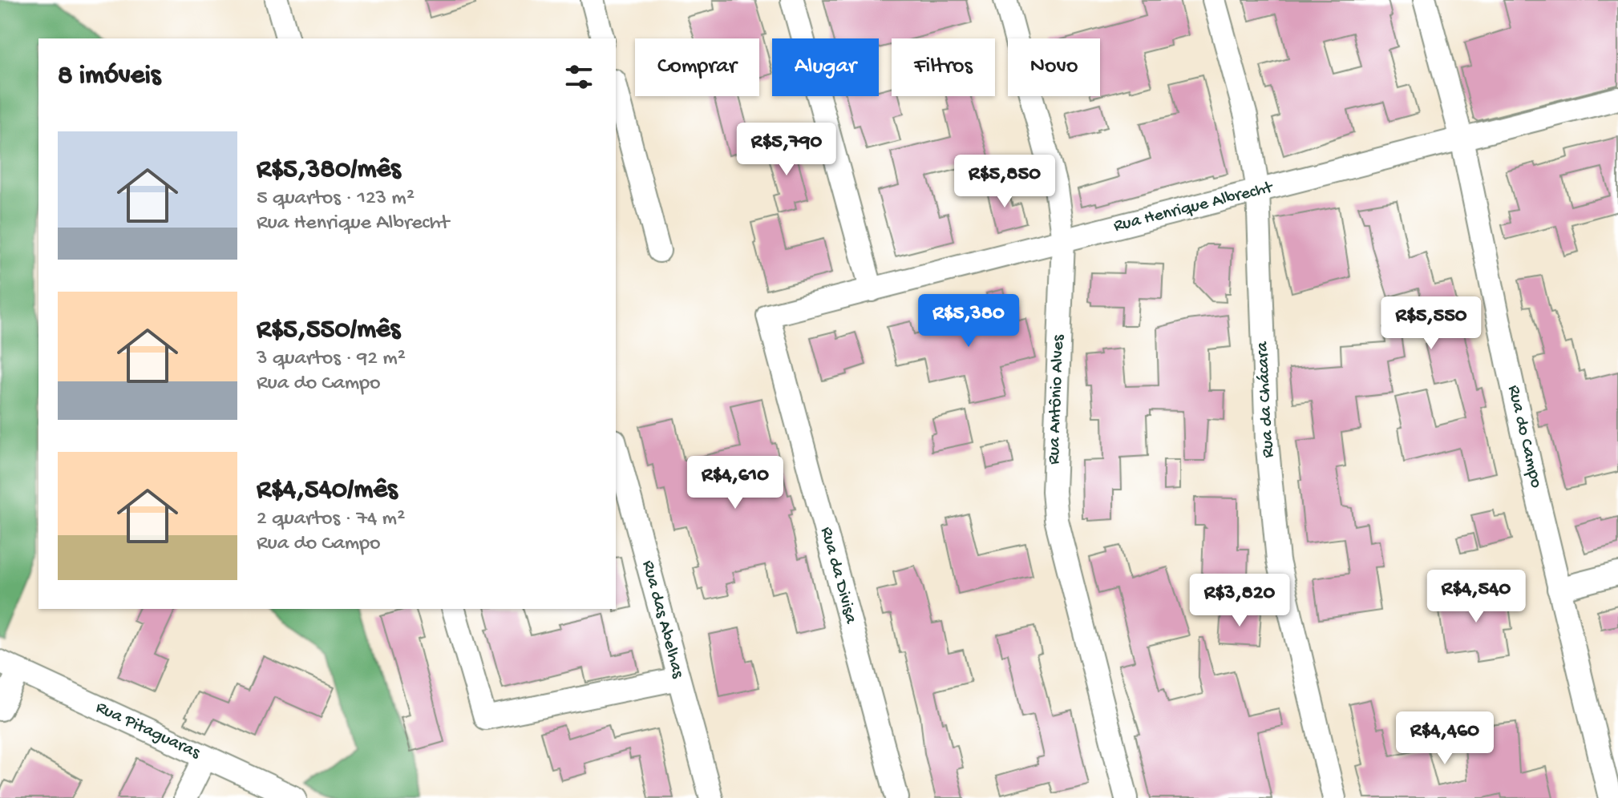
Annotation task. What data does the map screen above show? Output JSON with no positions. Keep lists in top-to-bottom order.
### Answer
{
  "streets": {
    "street": [
      "Rua Henrique Albrecht",
      "Rua Antônio Alves",
      "Rua da Chácara",
      "Rua do Campo",
      "Rua da Divisa",
      "Rua das Abelhas",
      "Rua Pitaguaras"
    ]
  },
  "crossings": [
    ["Rua Henrique Albrecht", "Rua Antônio Alves"],
    ["Rua Henrique Albrecht", "Rua da Chácara"],
    ["Rua Henrique Albrecht", "Rua do Campo"],
    ["Rua Henrique Albrecht", "Rua da Divisa"]
  ],
  "page": {
    "chip": [
      "Comprar",
      "Alugar",
      "Filtros",
      "Novo"
    ],
    "heading": "8 imóveis",
    "list": [
      {
        "name": "R$5,380/mês",
        "note": "5 quartos · 123 m² · Rua Henrique Albrecht"
      },
      {
        "name": "R$5,550/mês",
        "note": "3 quartos · 92 m² · Rua do Campo"
      },
      {
        "name": "R$4,540/mês",
        "note": "2 quartos · 74 m² · Rua do Campo"
      }
    ],
    "price": [
      "R$5,790",
      "R$5,850",
      "R$5,380",
      "R$5,550",
      "R$4,610",
      "R$4,540",
      "R$3,820",
      "R$4,460"
    ]
  }
}
